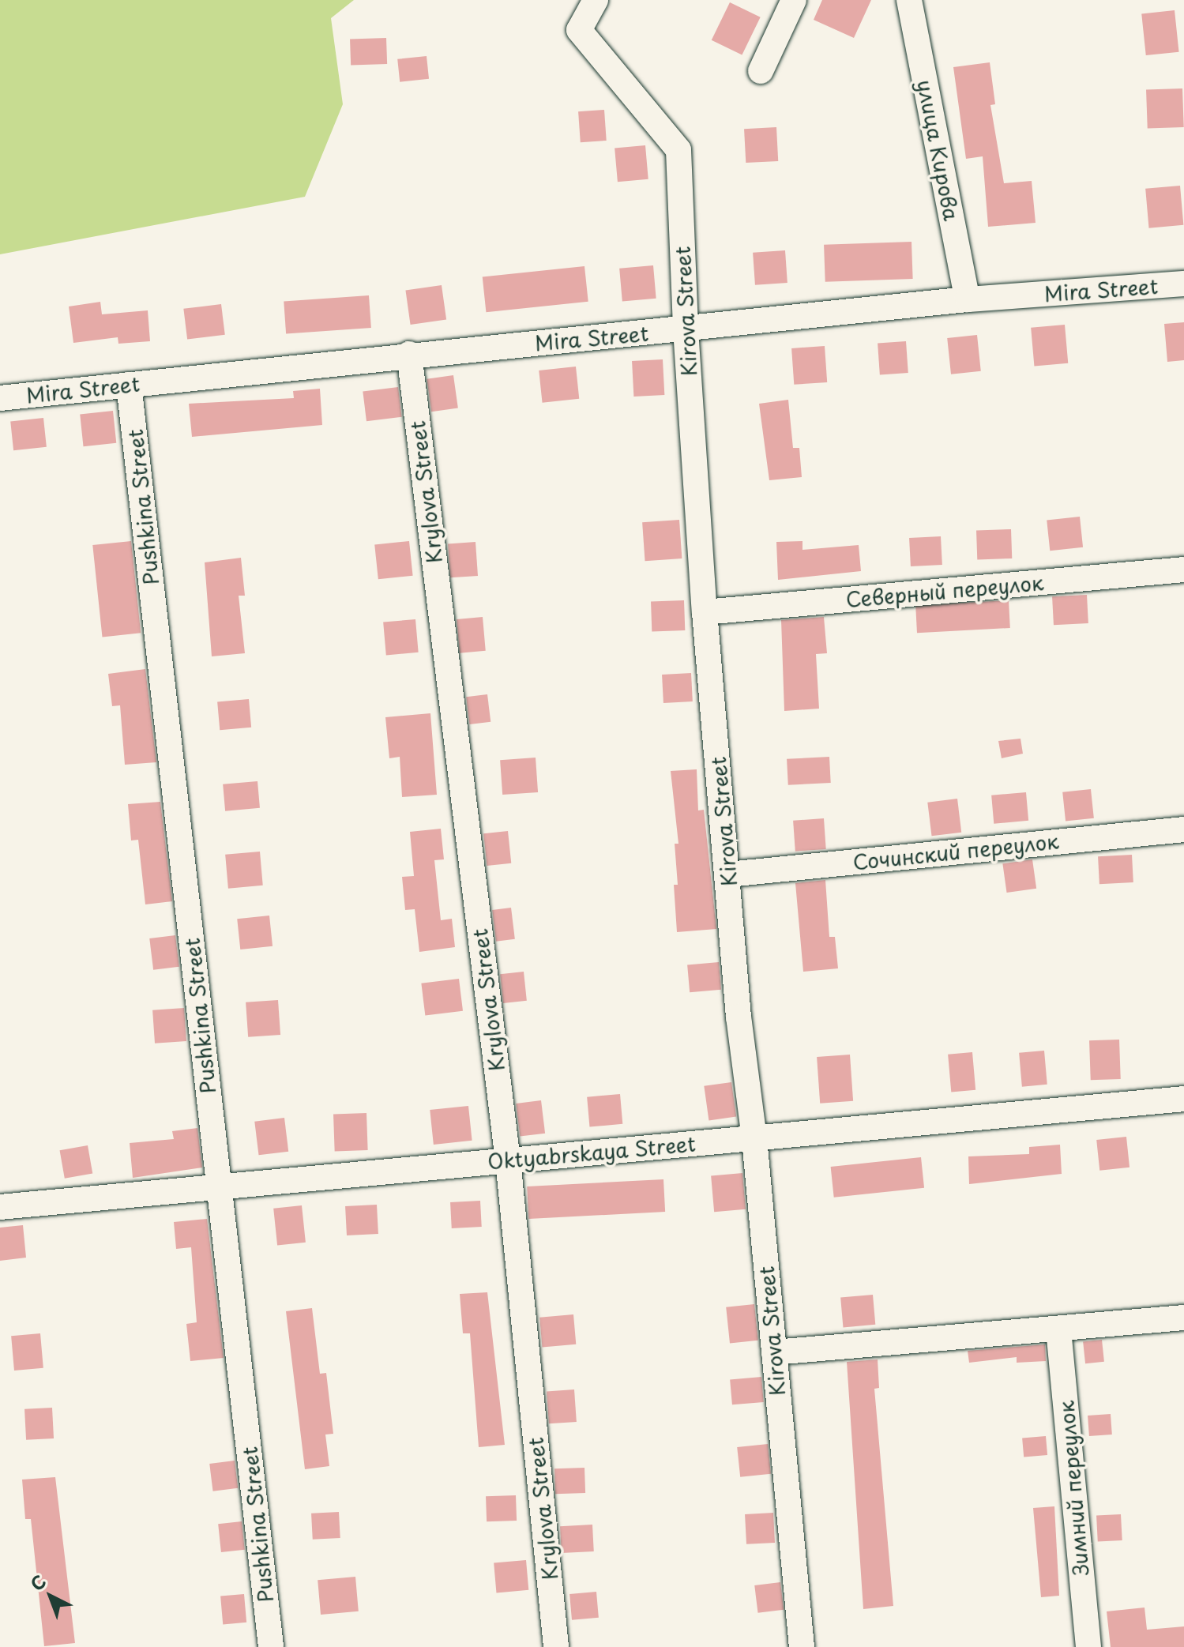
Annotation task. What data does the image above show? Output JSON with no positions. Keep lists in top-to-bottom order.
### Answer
{
  "streets": {
    "street": [
      "улица Кирова",
      "Mira Street",
      "Kirova Street",
      "Krylova Street",
      "Pushkina Street",
      "Северный переулок",
      "Сочинский переулок",
      "Oktyabrskaya Street",
      "Зимний переулок"
    ]
  },
  "crossings": [
    ["улица Кирова", "Mira Street"],
    ["Mira Street", "Kirova Street"],
    ["Mira Street", "Krylova Street"],
    ["Mira Street", "Pushkina Street"],
    ["Kirova Street", "Северный переулок"],
    ["Kirova Street", "Сочинский переулок"],
    ["Kirova Street", "Oktyabrskaya Street"],
    ["Krylova Street", "Oktyabrskaya Street"],
    ["Pushkina Street", "Oktyabrskaya Street"]
  ],
  "north": "top left"
}
